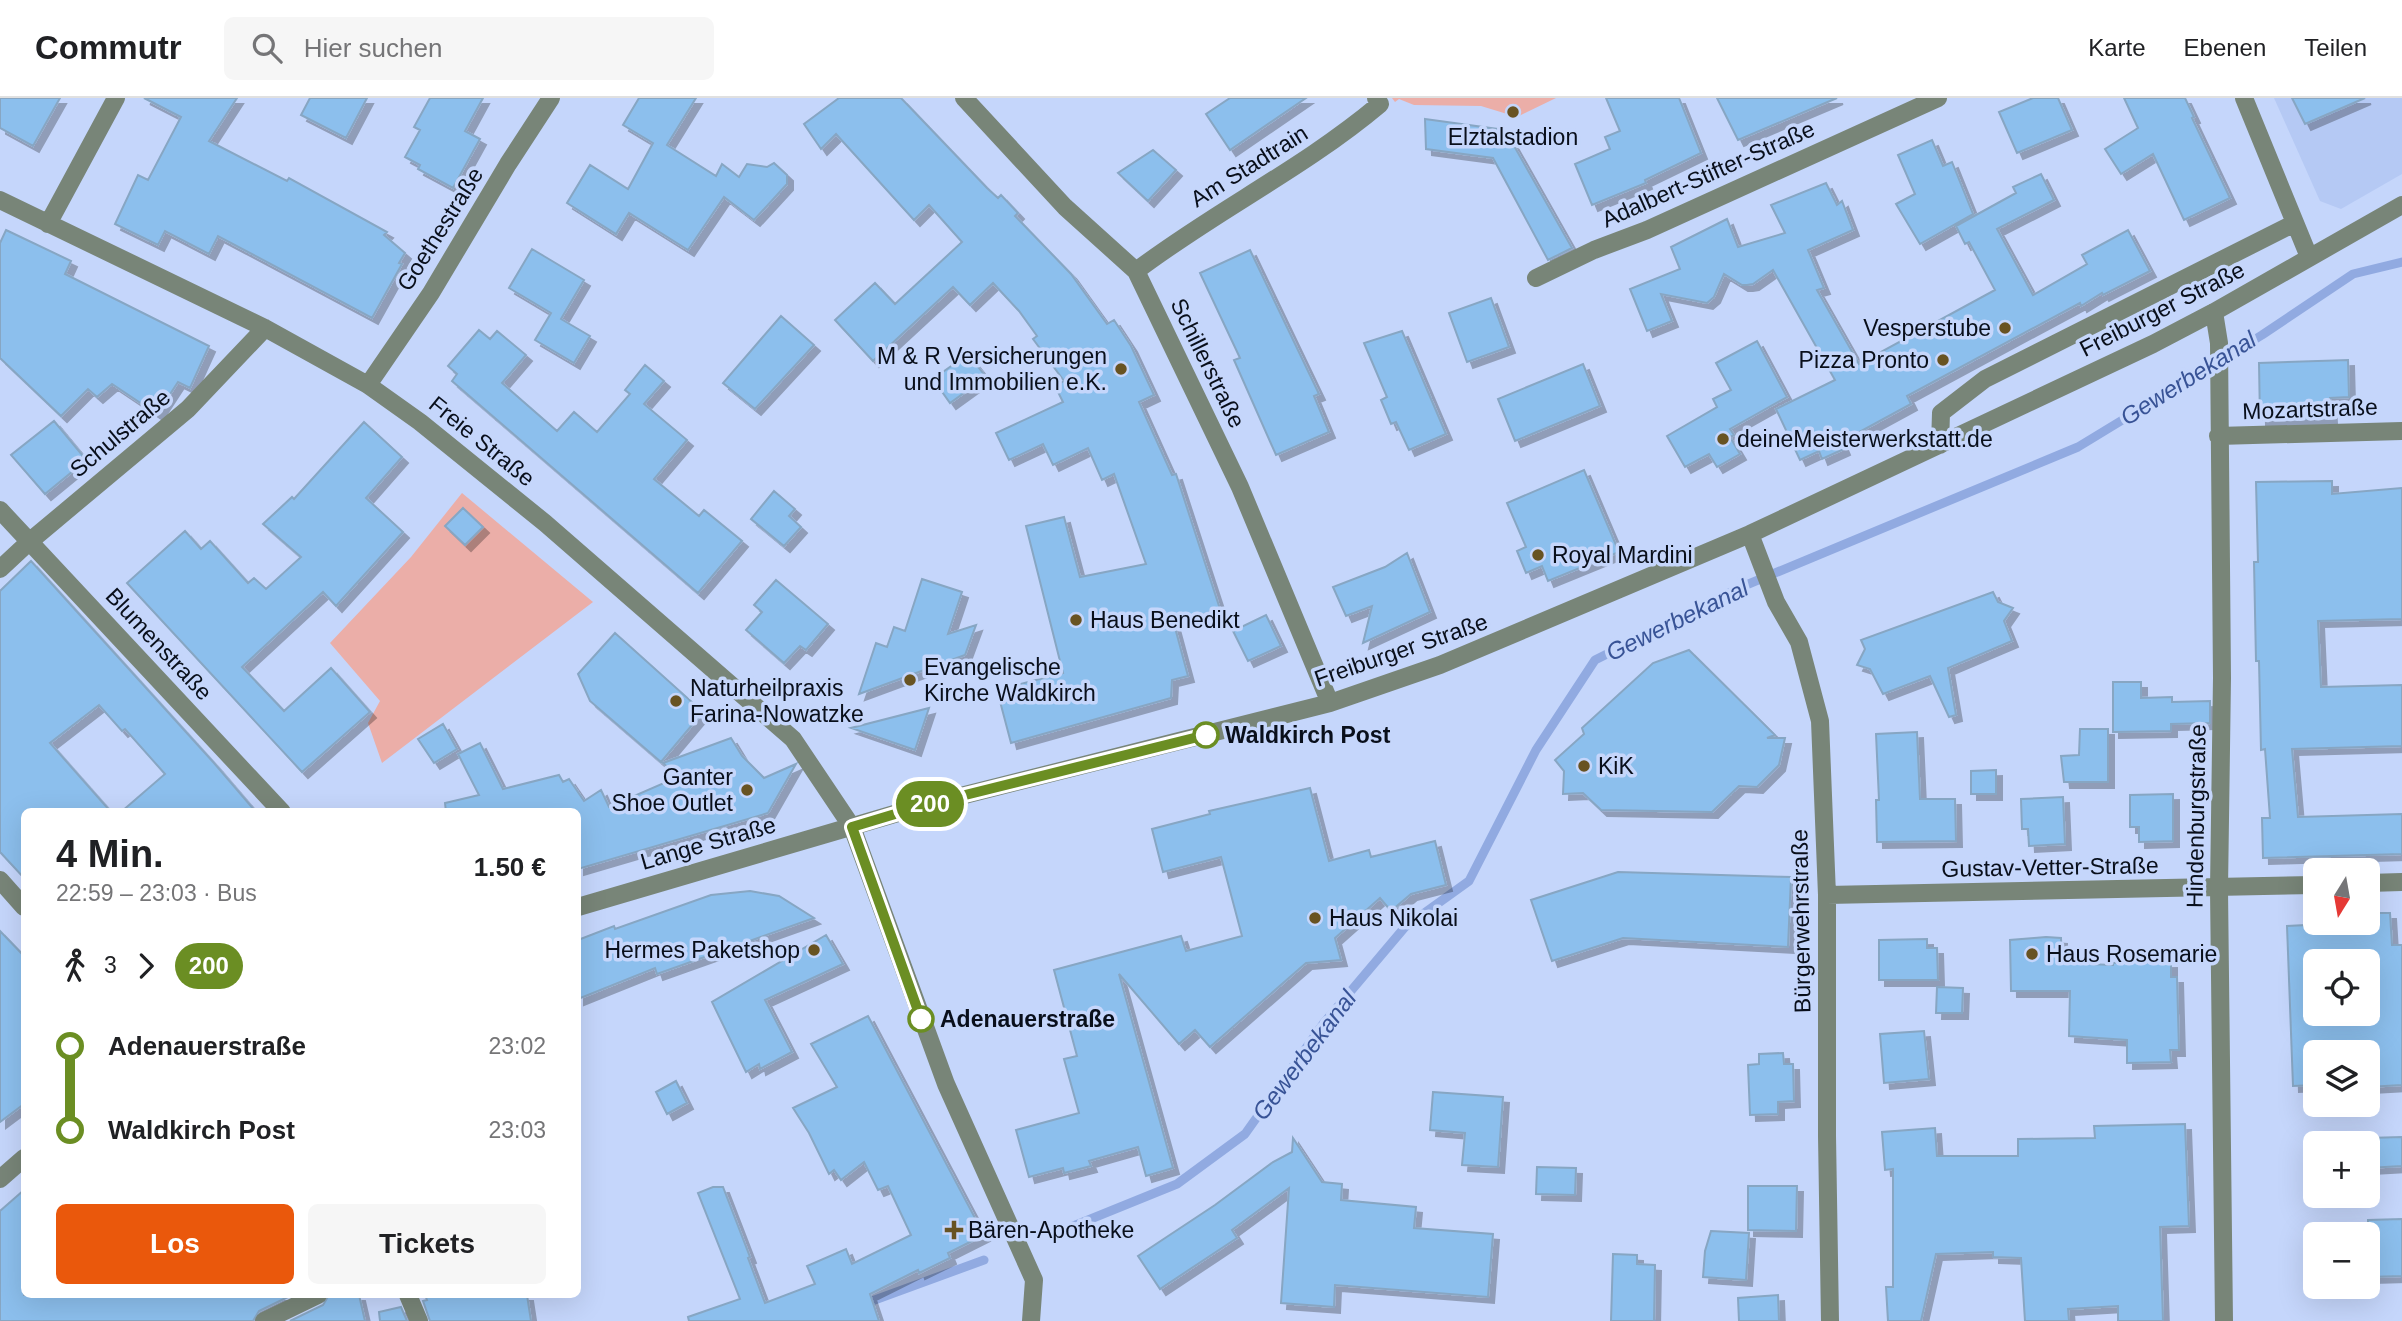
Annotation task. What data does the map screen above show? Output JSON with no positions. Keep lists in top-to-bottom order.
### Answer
{
  "streets": {
    "street": [
      "Am Stadtrain",
      "Adalbert-Stifter-Straße",
      "Goethestraße",
      "Freiburger Straße",
      "Schillerstraße",
      "Mozartstraße",
      "Schulstraße",
      "Freie Straße",
      "Blumenstraße",
      "Hindenburgstraße",
      "Lange Straße",
      "Gustav-Vetter-Straße",
      "Bürgerwehrstraße"
    ]
  },
  "crossings": [
    ["Am Stadtrain", "Schillerstraße"],
    ["Goethestraße", "Freie Straße"],
    ["Freiburger Straße", "Schillerstraße"],
    ["Freiburger Straße", "Freie Straße"],
    ["Freiburger Straße", "Hindenburgstraße"],
    ["Freiburger Straße", "Lange Straße"],
    ["Freiburger Straße", "Bürgerwehrstraße"],
    ["Mozartstraße", "Hindenburgstraße"],
    ["Schulstraße", "Freie Straße"],
    ["Schulstraße", "Blumenstraße"],
    ["Freie Straße", "Lange Straße"],
    ["Hindenburgstraße", "Gustav-Vetter-Straße"],
    ["Gustav-Vetter-Straße", "Bürgerwehrstraße"]
  ],
  "water": ["Gewerbekanal"],
  "places": {
    "other": [
      "Elztalstadion",
      "Vesperstube",
      "Pizza Pronto",
      "M & R Versicherungen und Immobilien e.K.",
      "deineMeisterwerkstatt.de",
      "Royal Mardini",
      "Haus Benedikt",
      "Evangelische Kirche Waldkirch",
      "Naturheilpraxis Farina-Nowatzke",
      "Waldkirch Post",
      "KiK",
      "Ganter Shoe Outlet",
      "Haus Nikolai",
      "Hermes Paketshop",
      "Haus Rosemarie",
      "Adenauerstraße"
    ],
    "health": ["Bären-Apotheke"]
  },
  "lines": ["bus line 200"],
  "north": "bottom",
  "page": {
    "header": "Commutr",
    "search": "Hier suchen",
    "nav": ["Karte", "Ebenen", "Teilen"],
    "on_map": "200",
    "heading": ["4 Min.", "22:59 – 23:03 · Bus", "1.50 €"],
    "map_buttons": ["+", "−"],
    "legs": ["3", "200"],
    "list": [
      {
        "name": "Adenauerstraße",
        "value": "23:02"
      },
      {
        "name": "Waldkirch Post",
        "value": "23:03"
      }
    ],
    "buttons": ["Los", "Tickets"]
  }
}
